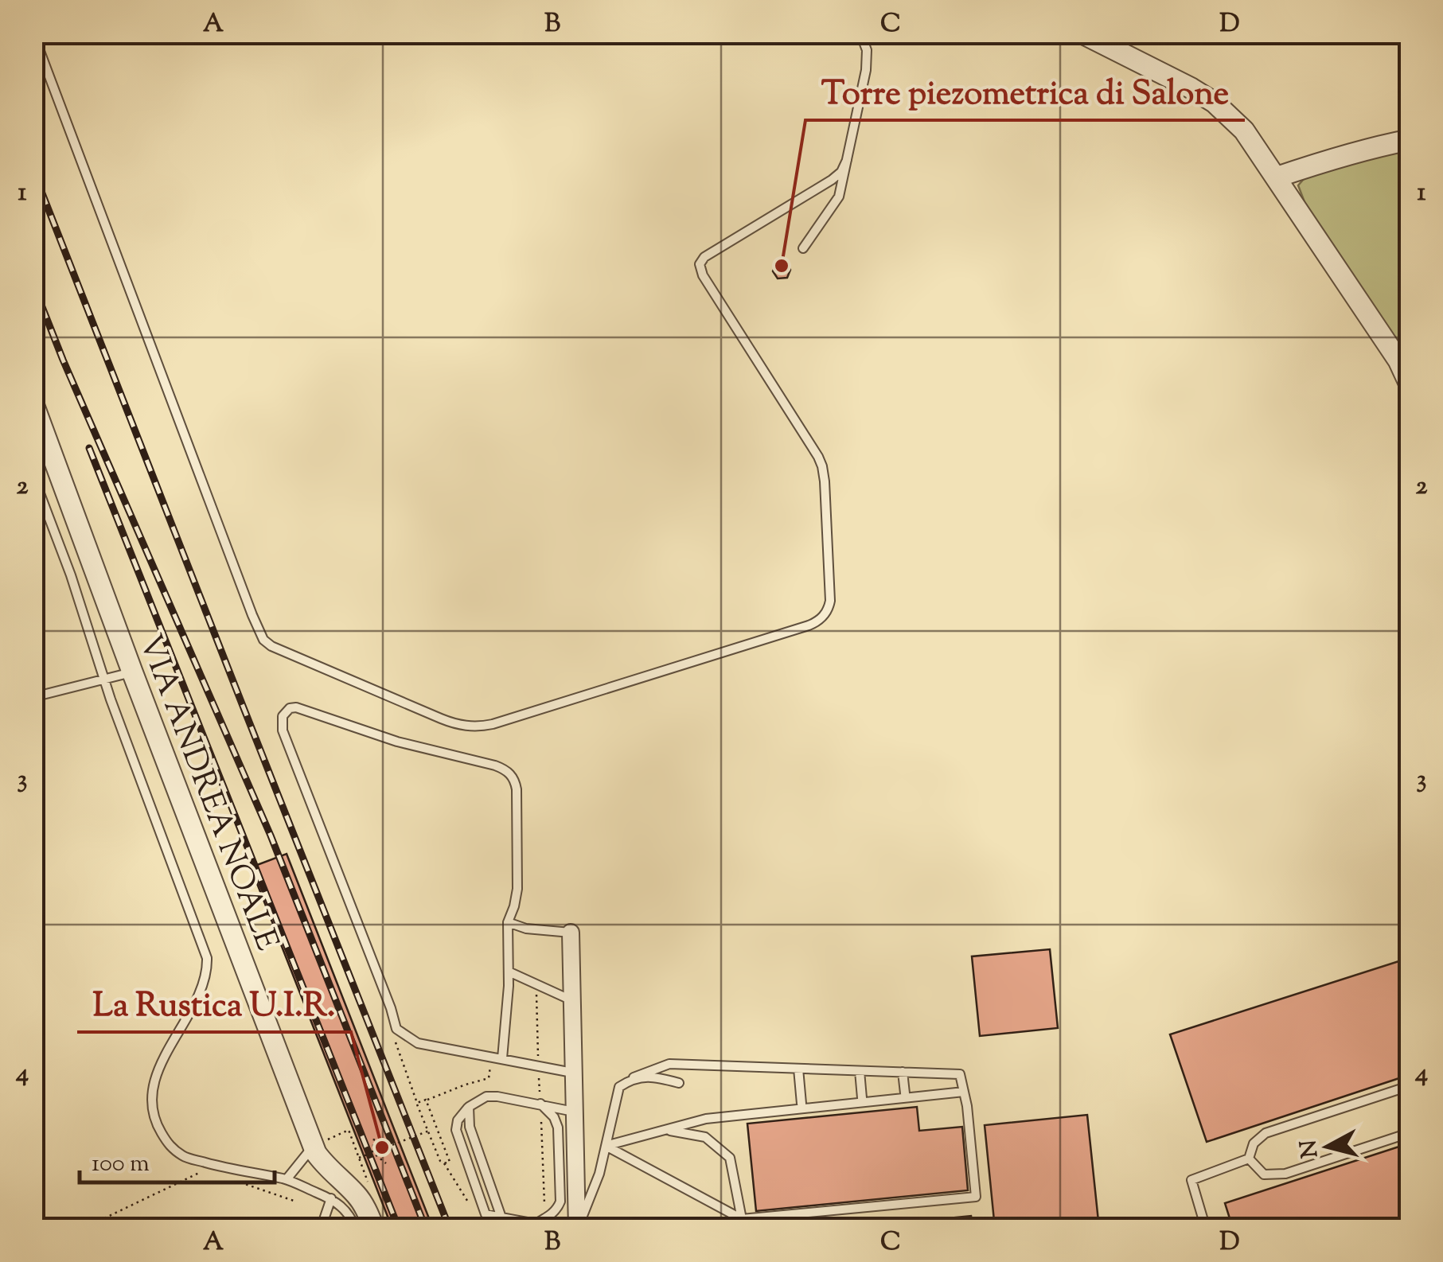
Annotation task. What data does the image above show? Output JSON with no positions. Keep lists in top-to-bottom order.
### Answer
{
  "streets": {
    "street": ["VIA ANDREA NOALE"]
  },
  "places": ["Torre piezometrica di Salone", "La Rustica U.I.R."],
  "scale_bar": "100 m",
  "north": "left",
  "grid": {
    "columns": [
      "A",
      "B",
      "C",
      "D"
    ],
    "rows": [
      "1",
      "2",
      "3",
      "4"
    ]
  }
}
